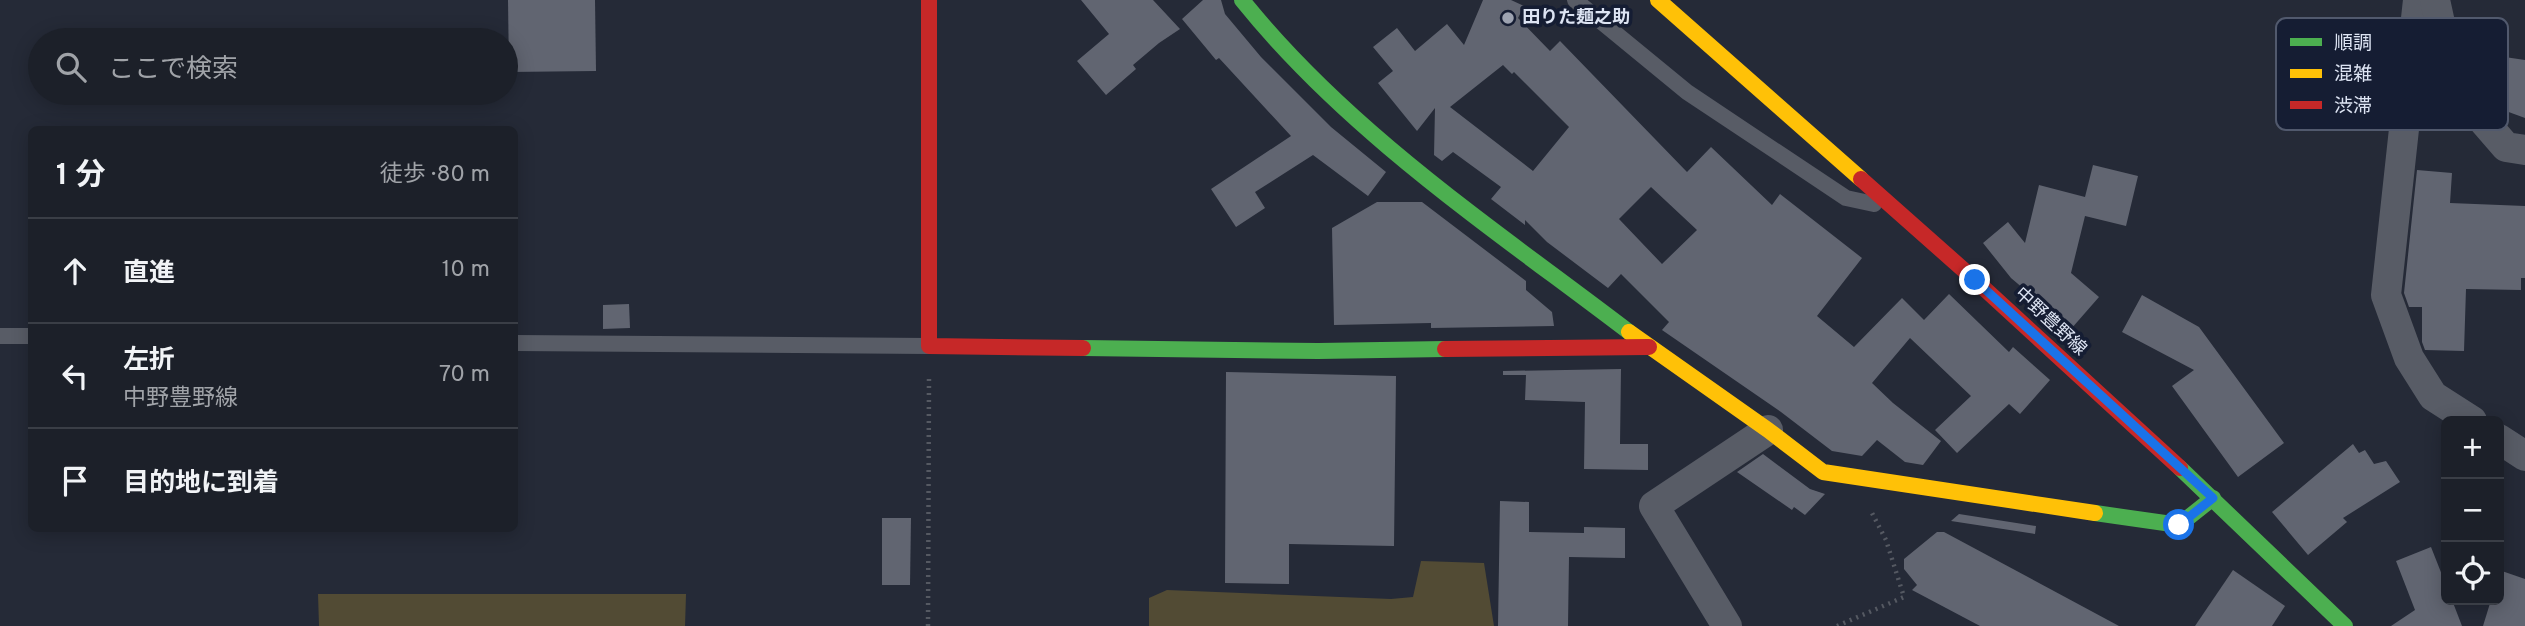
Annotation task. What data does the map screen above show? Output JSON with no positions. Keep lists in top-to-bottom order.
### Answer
{
  "streets": {
    "street": ["中野豊野線"]
  },
  "places": ["田りた麺之助"],
  "legend": ["順調", "混雑", "渋滞"],
  "page": {
    "search": "ここで検索",
    "heading": ["1 分", "徒歩 · 80 m"],
    "list": [
      ["直進", "10 m"],
      ["左折", "中野豊野線", "70 m"],
      "目的地に到着"
    ],
    "map_buttons": ["+", "−"]
  }
}
